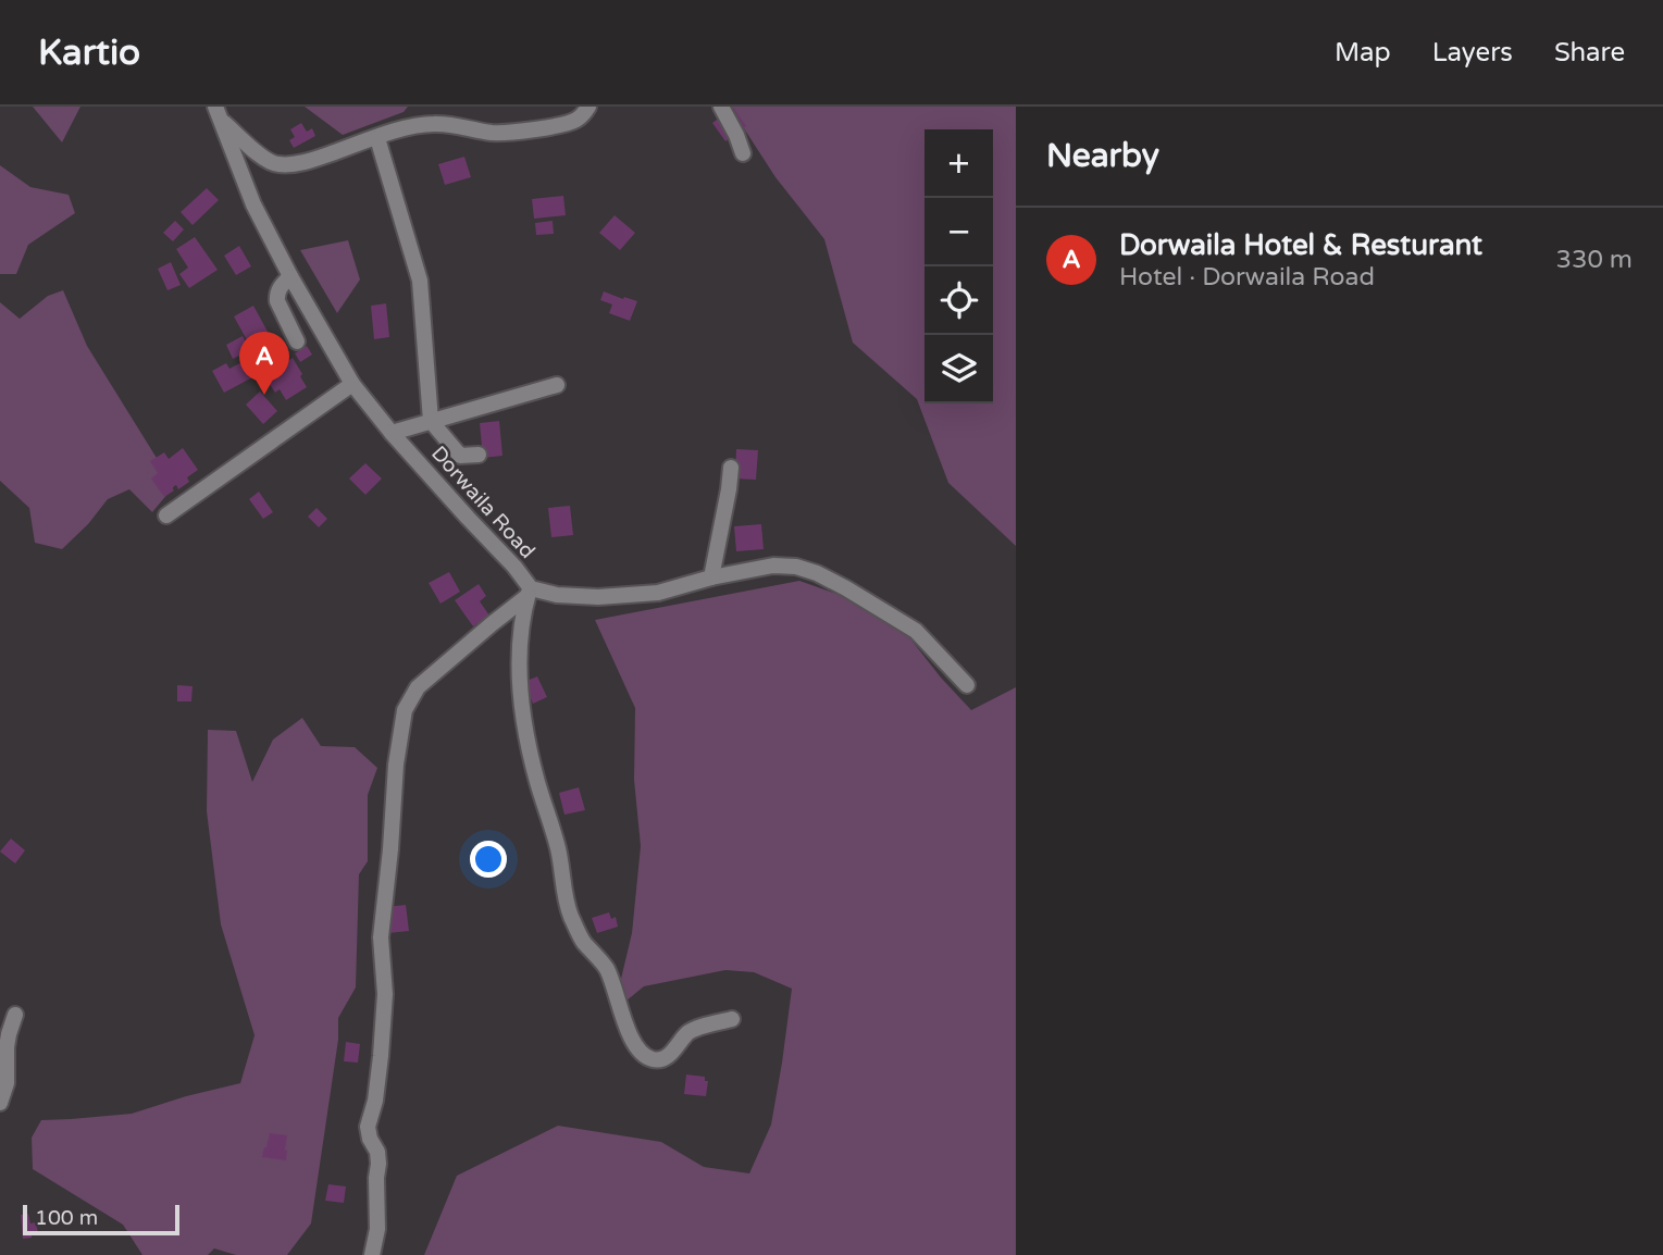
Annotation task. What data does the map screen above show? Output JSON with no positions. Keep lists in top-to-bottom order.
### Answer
{
  "streets": {
    "street": ["Dorwaila Road"]
  },
  "scale_bar": "100 m",
  "page": {
    "header": "Kartio",
    "nav": ["Map", "Layers", "Share"],
    "heading": "Nearby",
    "map_buttons": ["+", "−"],
    "list": [
      {
        "mark": "A",
        "name": "Dorwaila Hotel & Resturant",
        "note": "Hotel · Dorwaila Road",
        "value": "330 m"
      }
    ],
    "pins": "A",
    "scale": "100 m"
  }
}
